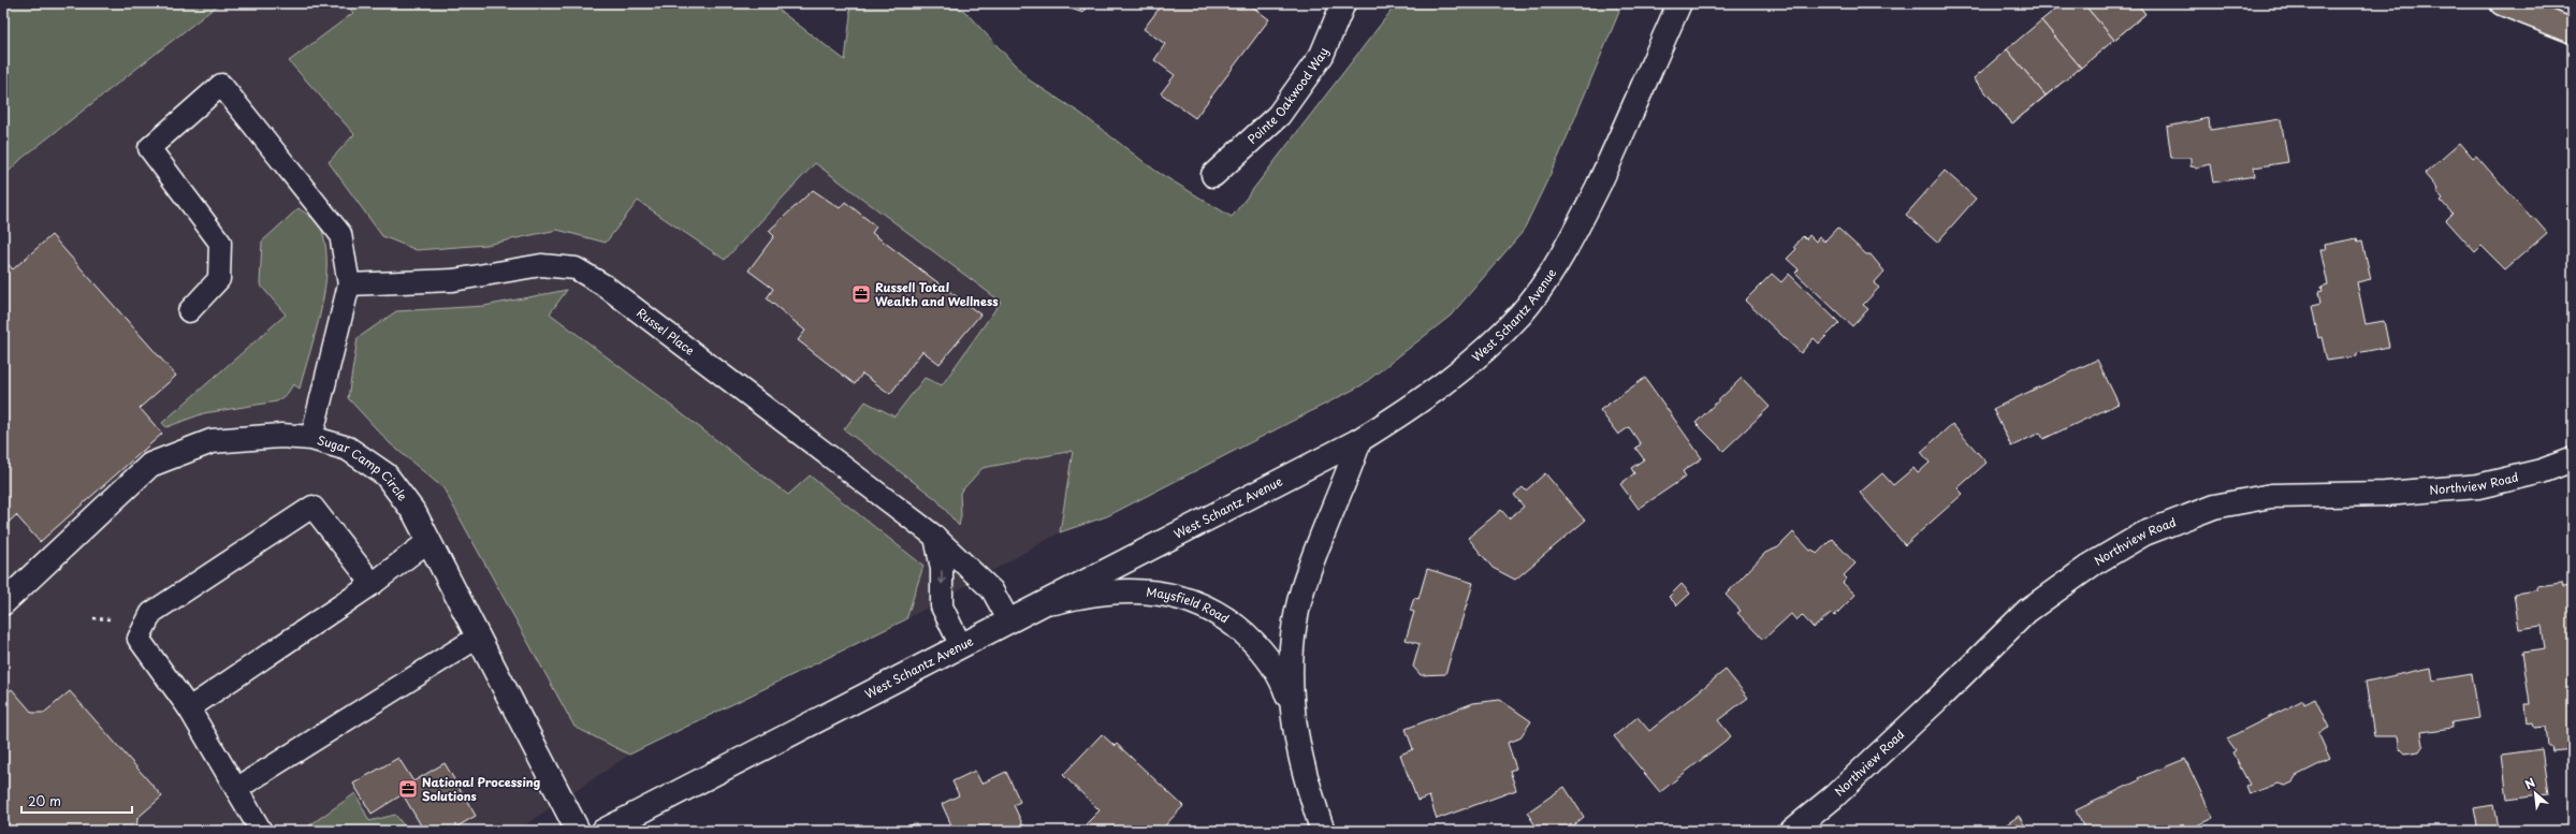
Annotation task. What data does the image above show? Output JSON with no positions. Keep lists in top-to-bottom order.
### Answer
{
  "streets": {
    "street": [
      "Pointe Oakwood Way",
      "West Schantz Avenue",
      "Sugar Camp Circle",
      "Northview Road",
      "Maysfield Road"
    ],
    "lane": ["Russel Place"]
  },
  "crossings": [
    ["West Schantz Avenue", "Russel Place"],
    ["West Schantz Avenue", "Maysfield Road"]
  ],
  "places": {
    "office": ["Russell Total Wealth and Wellness", "National Processing Solutions"]
  },
  "scale_bar": "20 m",
  "north": "top left"
}
